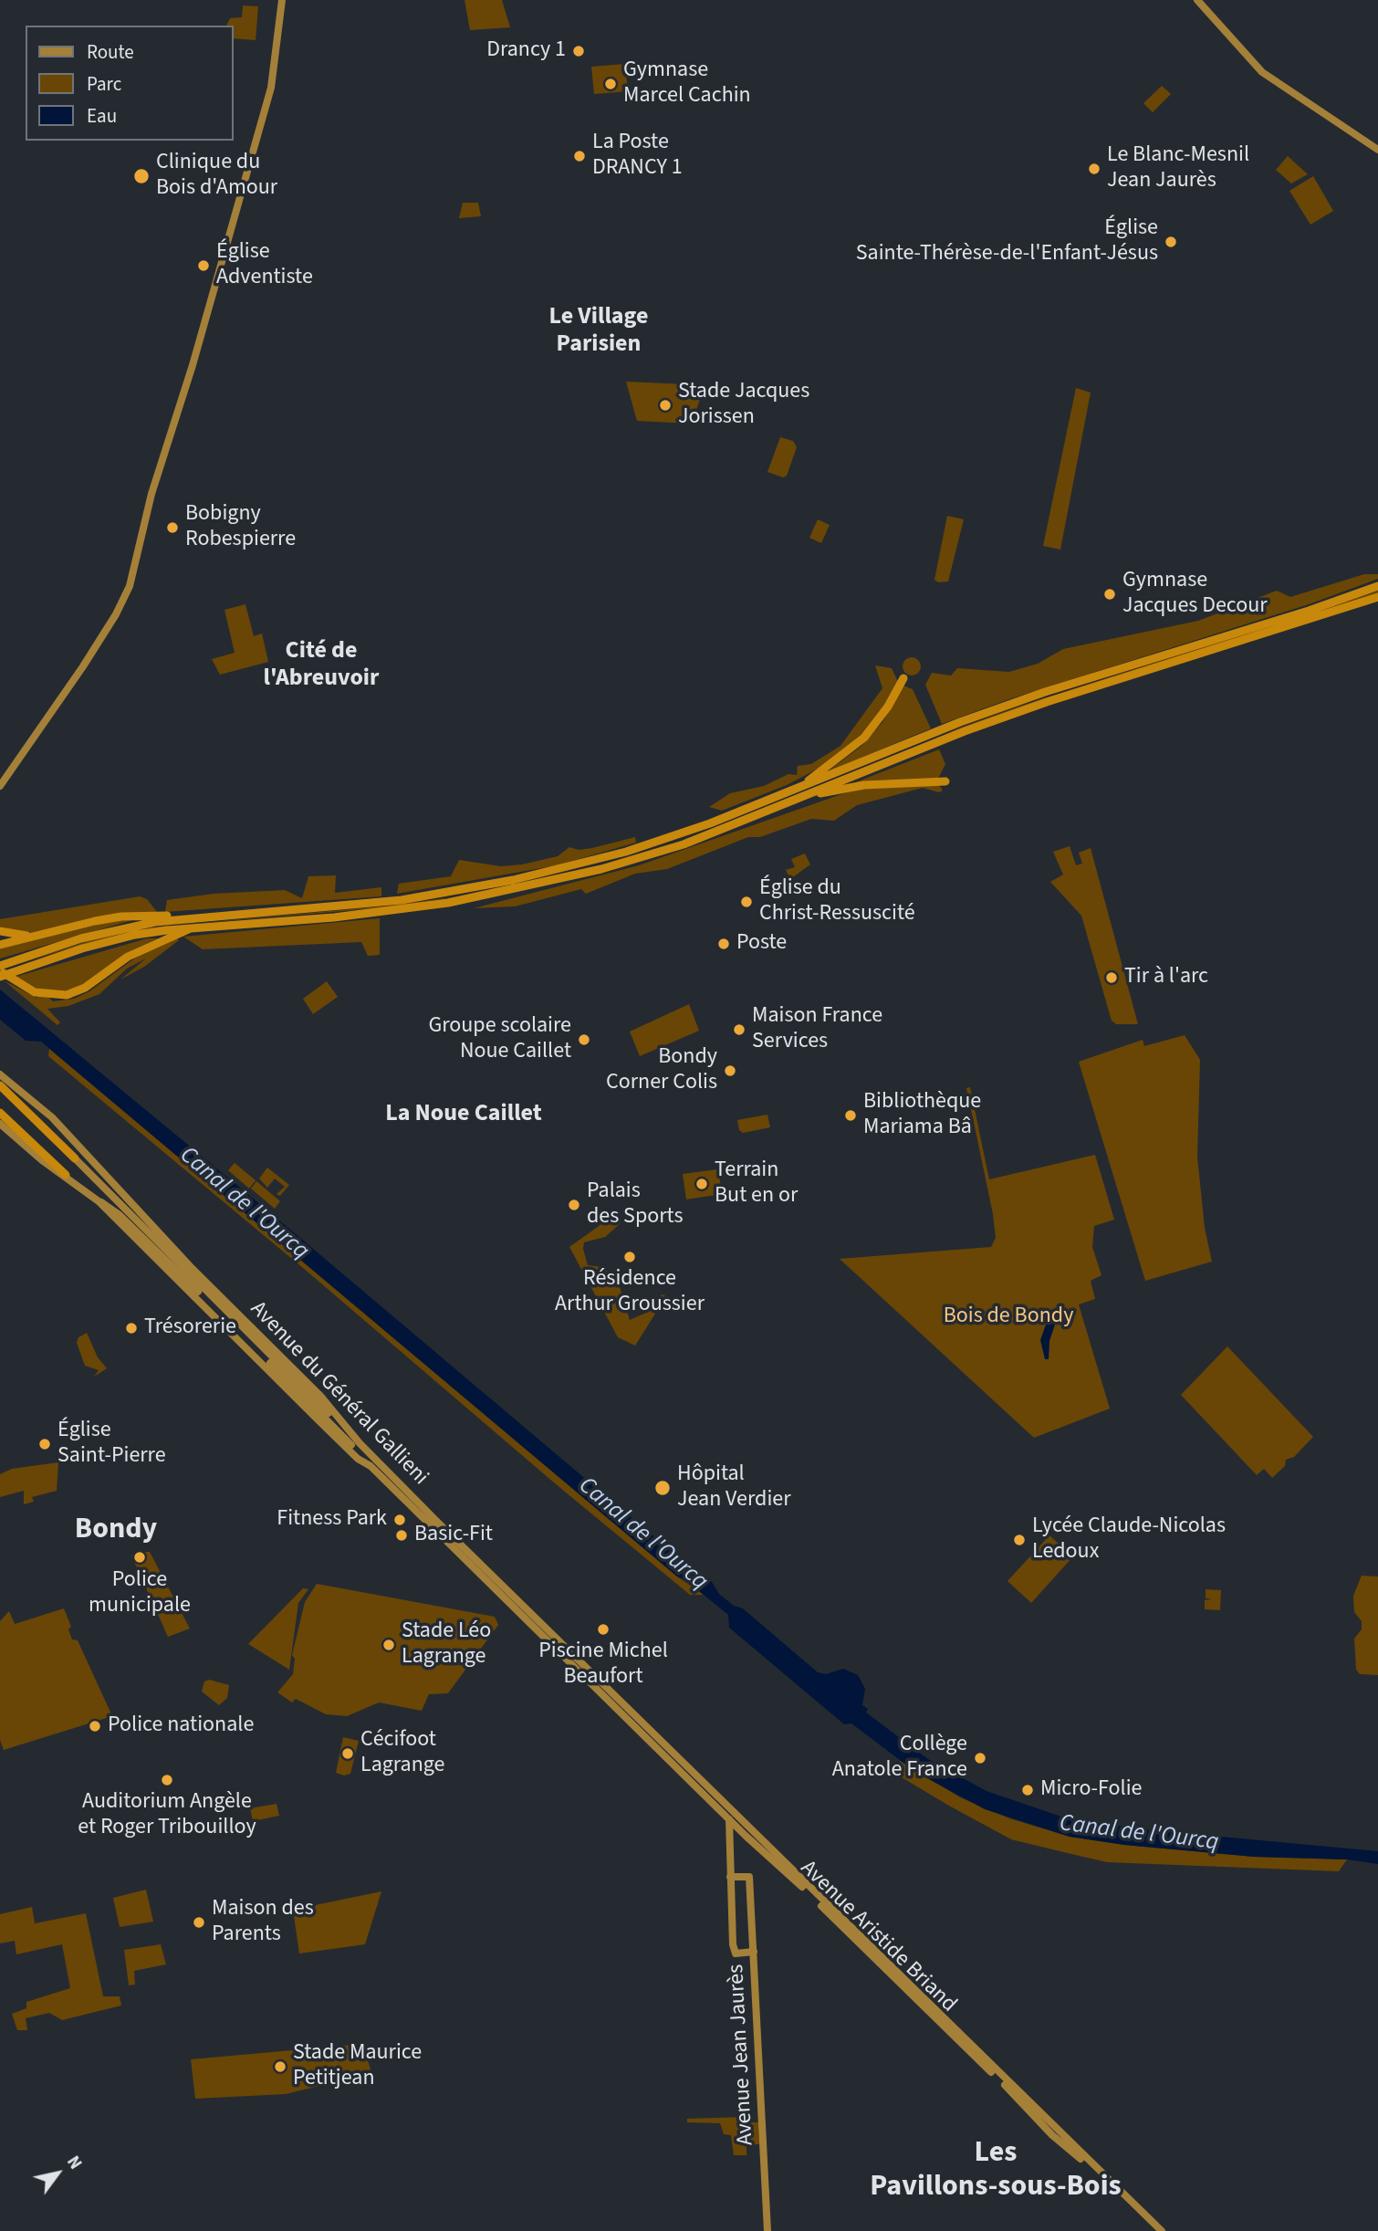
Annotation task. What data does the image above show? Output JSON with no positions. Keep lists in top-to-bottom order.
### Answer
{
  "streets": {
    "main road": ["Avenue du Général Gallieni", "Avenue Aristide Briand", "Avenue Jean Jaurès"]
  },
  "crossings": [
    ["Avenue du Général Gallieni", "Avenue Aristide Briand"]
  ],
  "districts": [
    "Le Village Parisien",
    "Cité de l'Abreuvoir",
    "La Noue Caillet",
    "Bondy",
    "Les Pavillons-sous-Bois"
  ],
  "water": ["Canal de l'Ourcq"],
  "parks": ["Bois de Bondy"],
  "places": [
    "Drancy 1",
    "Gymnase Marcel Cachin",
    "La Poste DRANCY 1",
    "Le Blanc-Mesnil Jean Jaurès",
    "Clinique du Bois d'Amour",
    "Église Sainte-Thérèse-de-l'Enfant-Jésus",
    "Église Adventiste",
    "Stade Jacques Jorissen",
    "Bobigny Robespierre",
    "Gymnase Jacques Decour",
    "Église du Christ-Ressuscité",
    "Poste",
    "Tir à l'arc",
    "Maison France Services",
    "Groupe scolaire Noue Caillet",
    "Bondy Corner Colis",
    "Bibliothèque Mariama Bâ",
    "Terrain But en or",
    "Palais des Sports",
    "Résidence Arthur Groussier",
    "Trésorerie",
    "Église Saint-Pierre",
    "Hôpital Jean Verdier",
    "Fitness Park",
    "Basic-Fit",
    "Lycée Claude-Nicolas Ledoux",
    "Police municipale",
    "Piscine Michel Beaufort",
    "Stade Léo Lagrange",
    "Police nationale",
    "Cécifoot Lagrange",
    "Collège Anatole France",
    "Auditorium Angèle et Roger Tribouilloy",
    "Micro-Folie",
    "Maison des Parents",
    "Stade Maurice Petitjean"
  ],
  "legend": ["Route", "Parc", "Eau"],
  "north": "top right"
}
